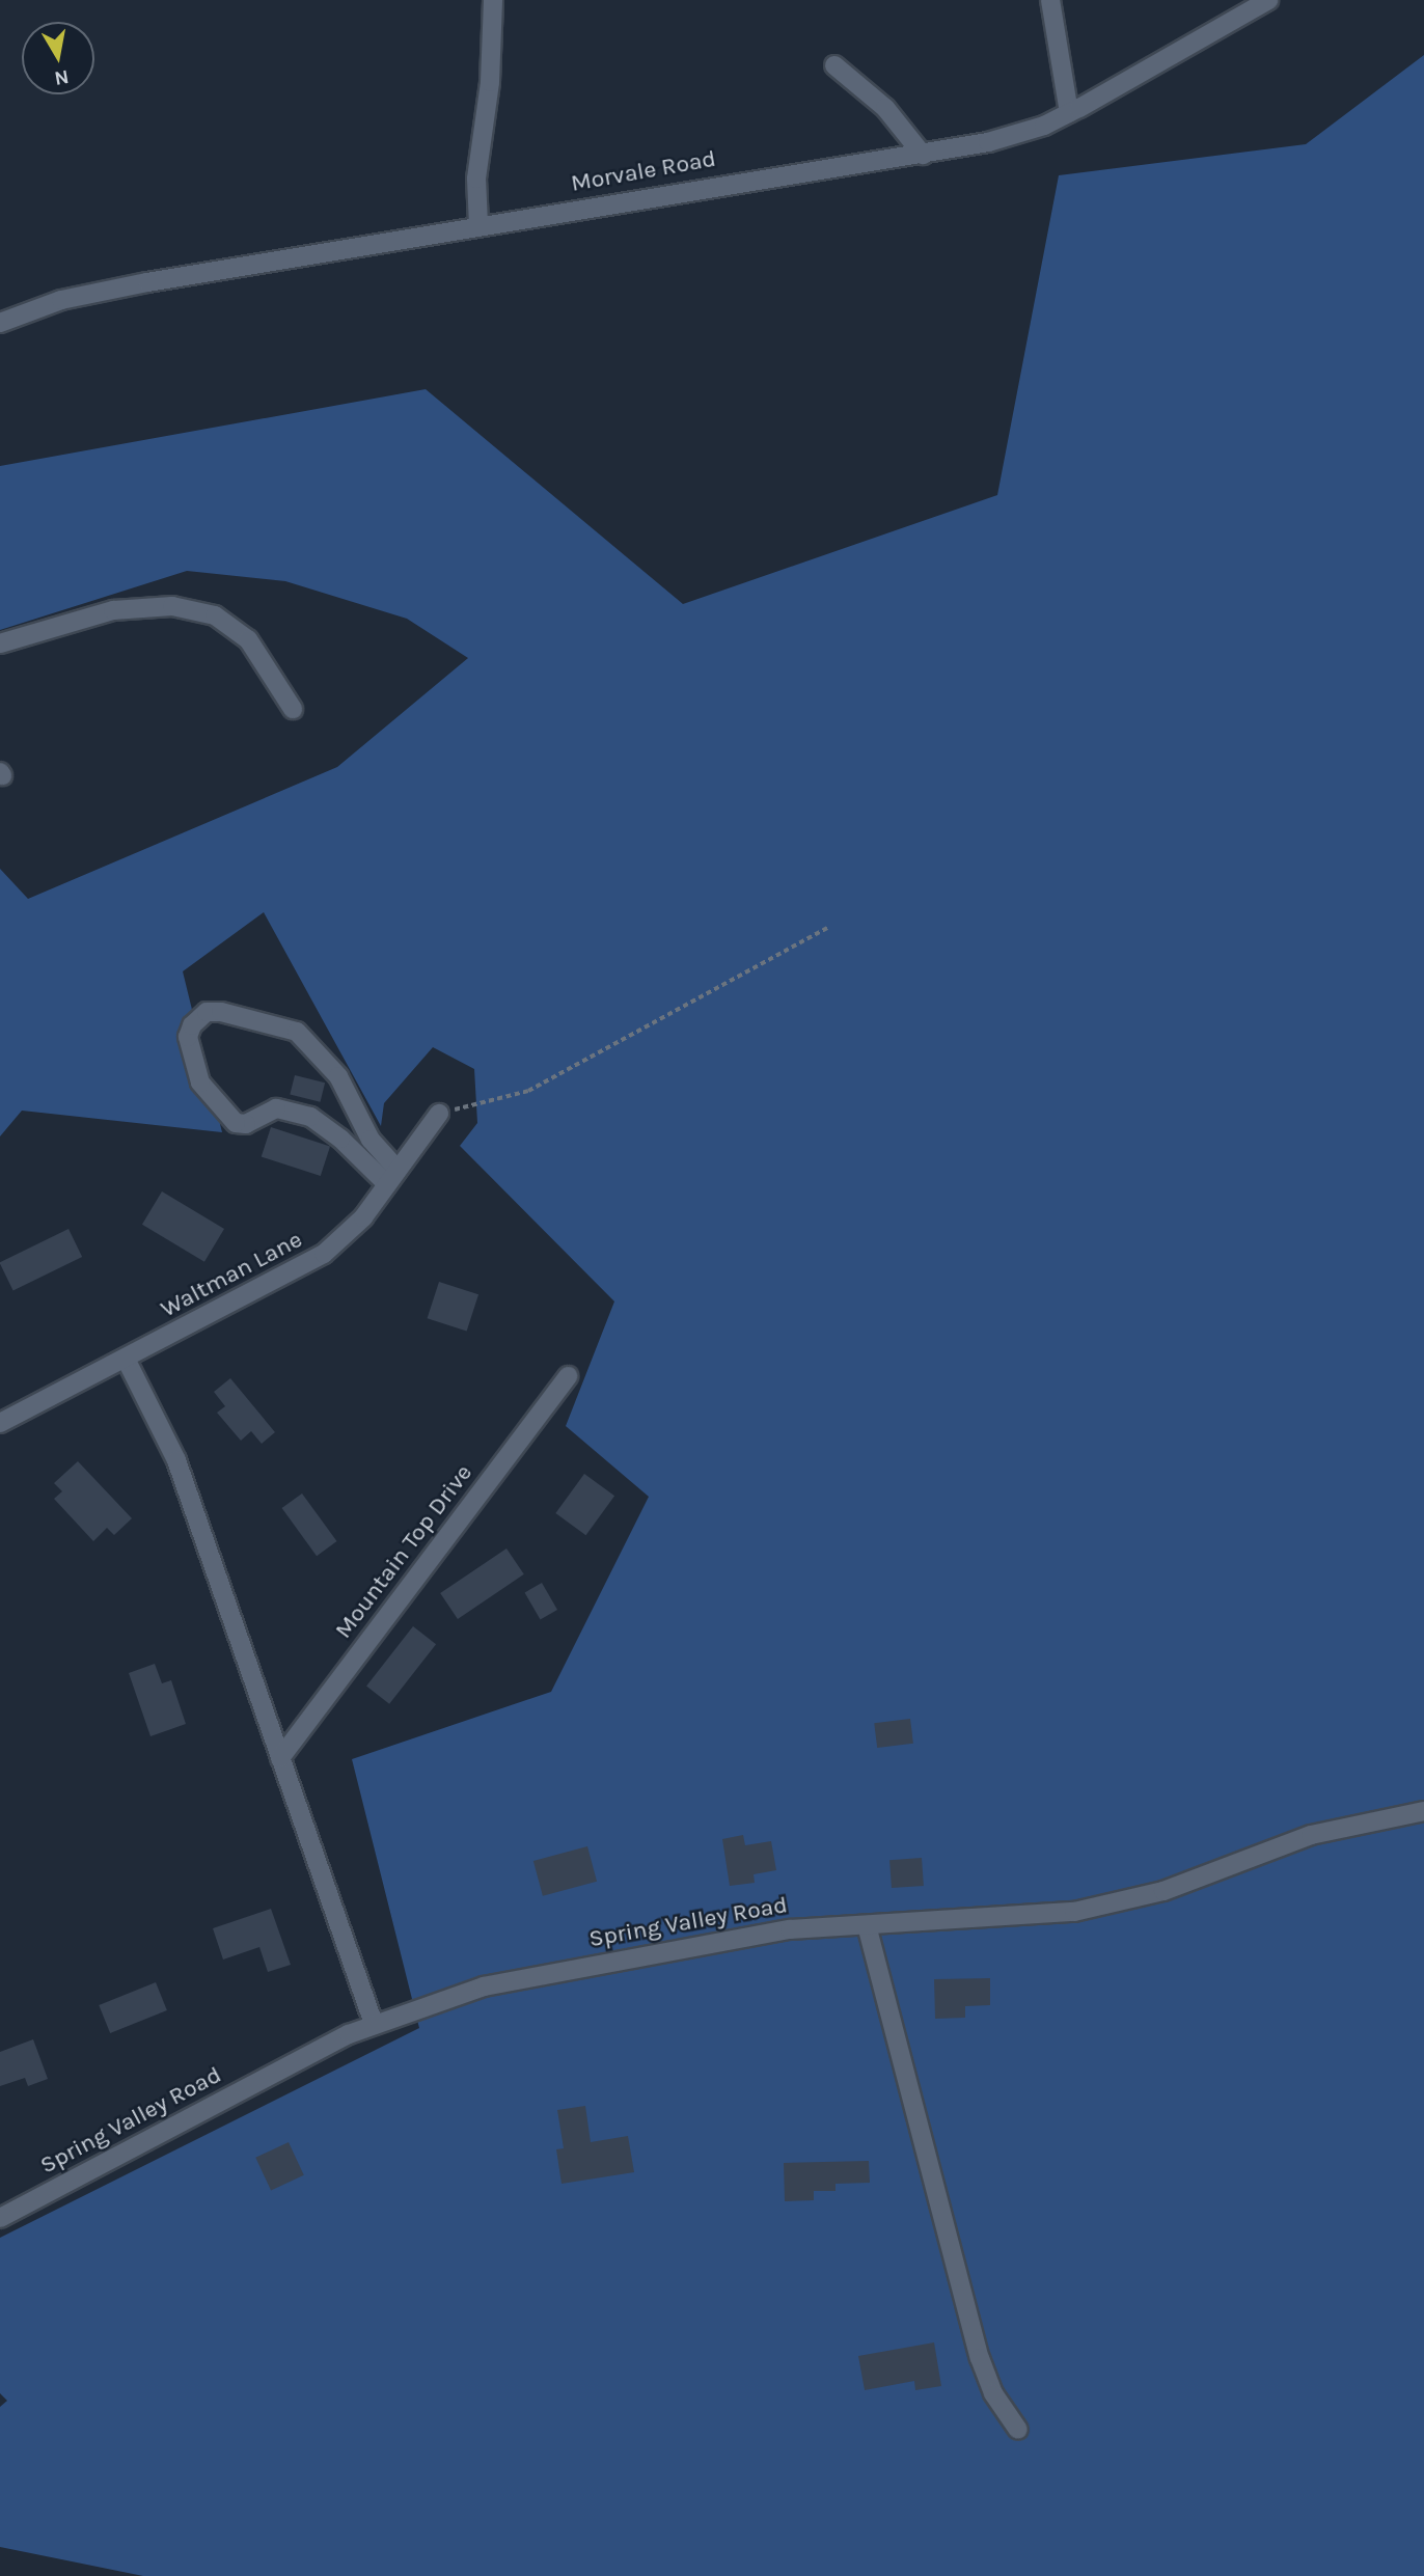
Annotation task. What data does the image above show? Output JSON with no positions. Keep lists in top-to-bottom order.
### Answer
{
  "streets": {
    "street": [
      "Morvale Road",
      "Waltman Lane",
      "Mountain Top Drive",
      "Spring Valley Road"
    ]
  },
  "north": "bottom"
}
